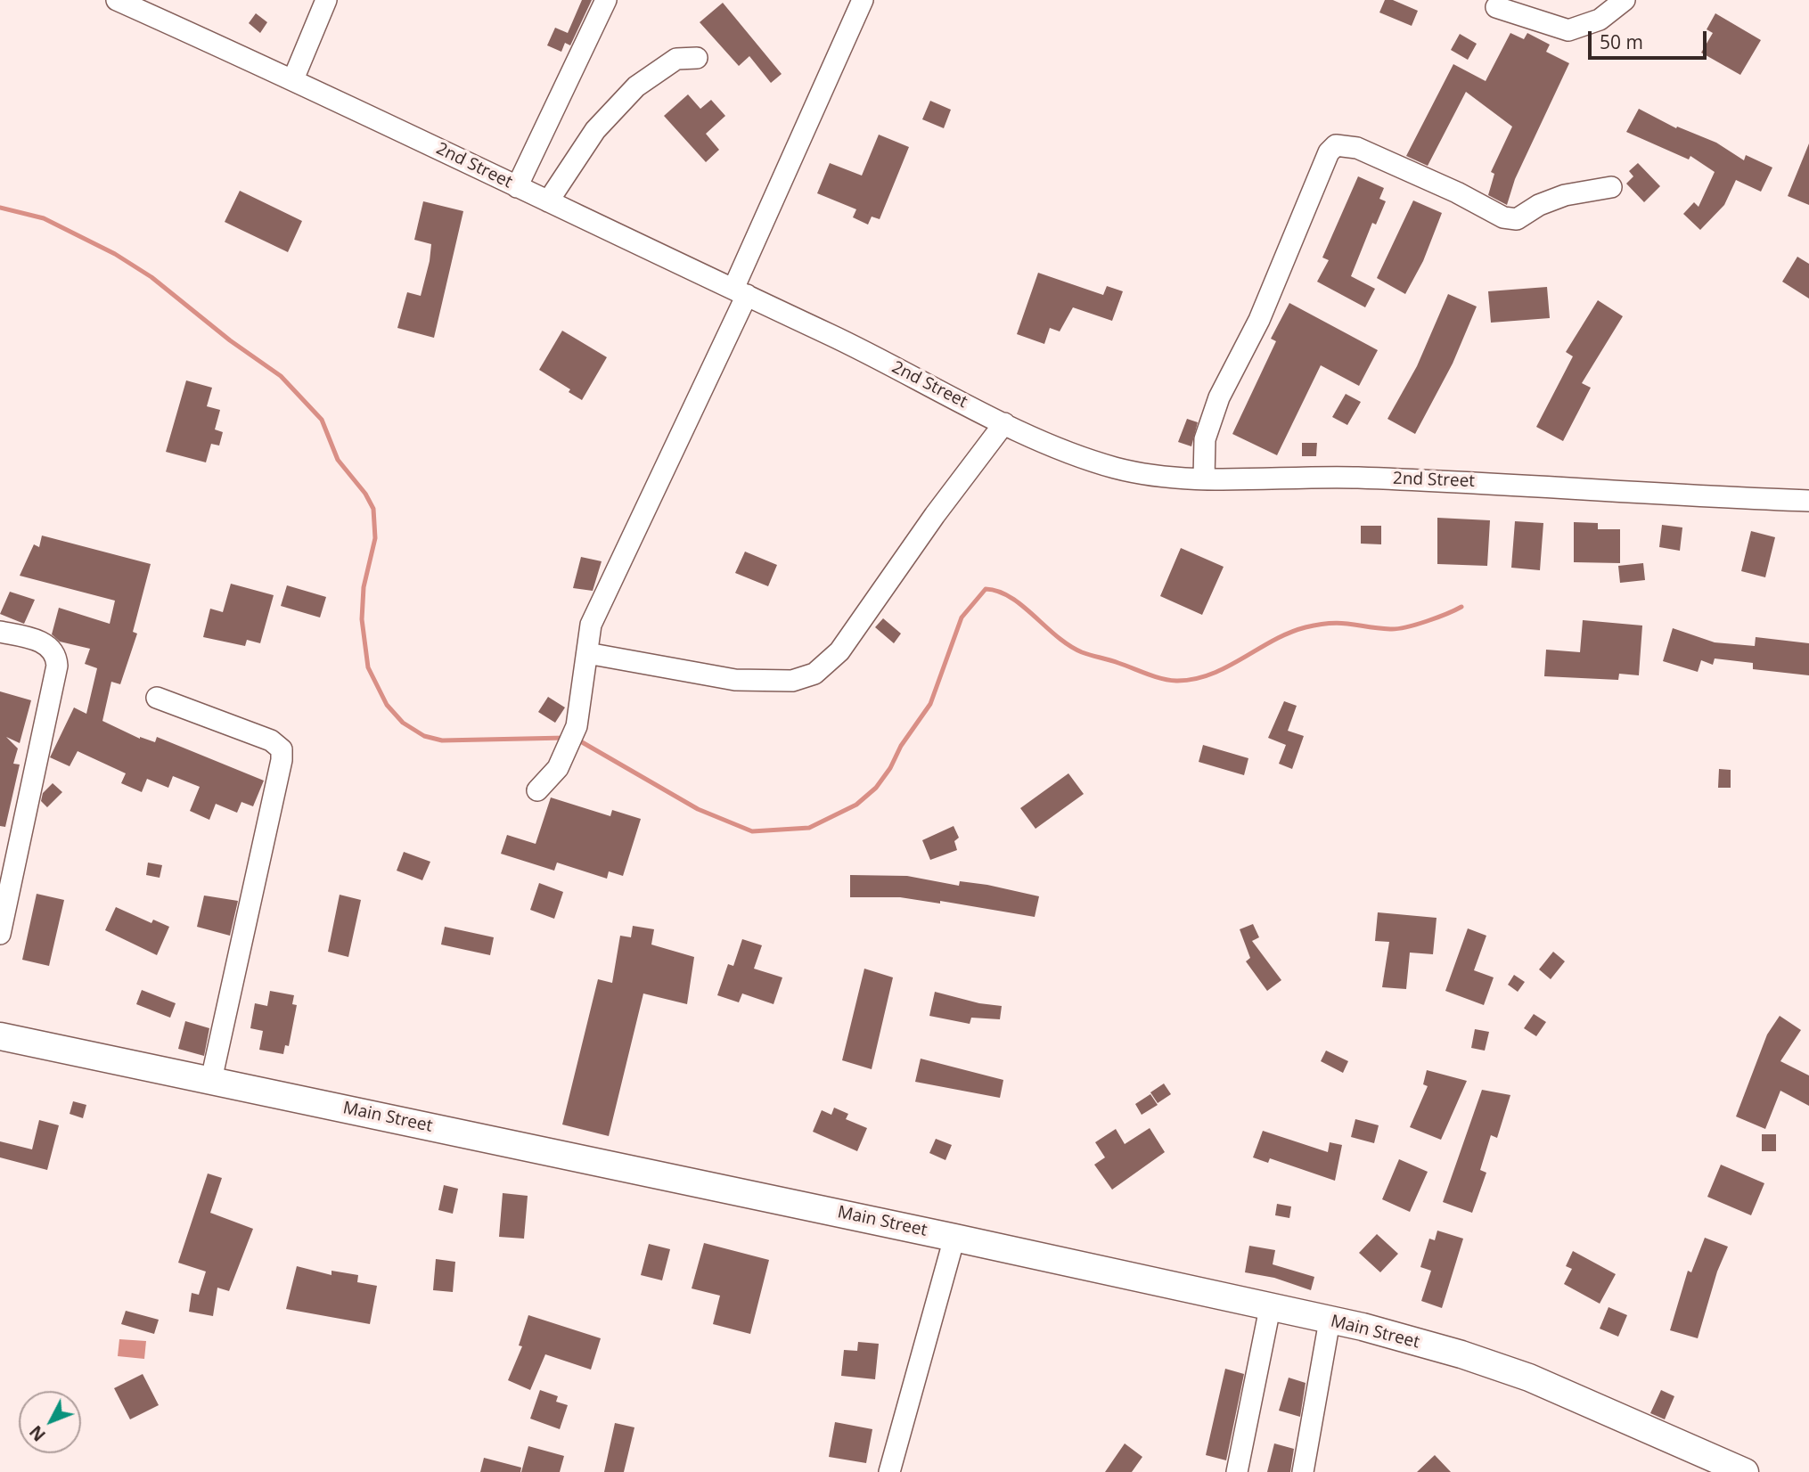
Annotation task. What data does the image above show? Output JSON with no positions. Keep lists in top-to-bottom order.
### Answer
{
  "streets": {
    "main road": ["Main Street"],
    "street": ["2nd Street"]
  },
  "scale_bar": "50 m",
  "north": "bottom left"
}
